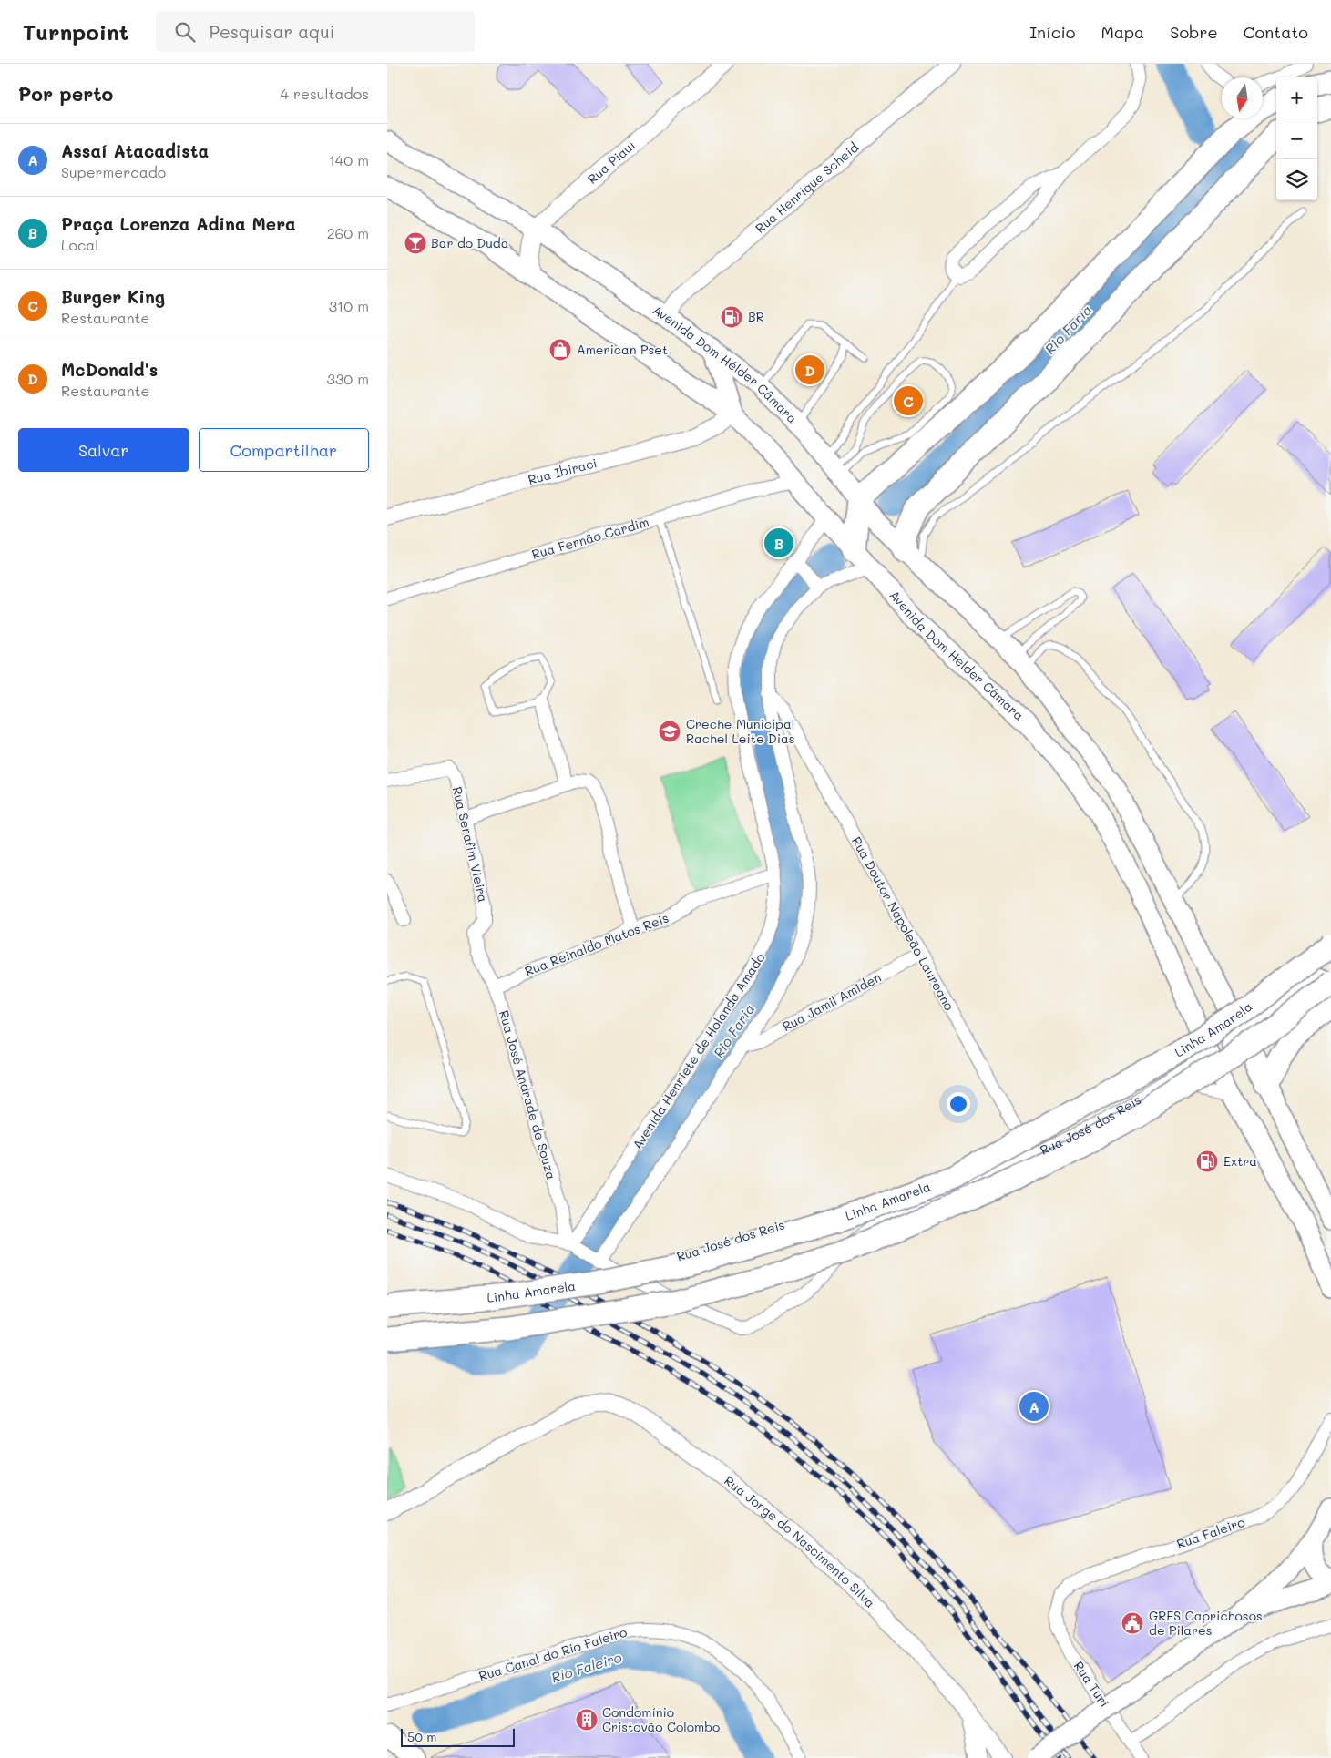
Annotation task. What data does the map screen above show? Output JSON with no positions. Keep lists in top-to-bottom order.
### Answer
{
  "streets": {
    "highway": ["Linha Amarela"],
    "main road": ["Avenida Dom Hélder Câmara"],
    "street": [
      "Rua Piauí",
      "Rua Henrique Scheid",
      "Rua Ibiraci",
      "Rua Fernão Cardim",
      "Rua Serafim Vieira",
      "Rua Doutor Napoleão Laureano",
      "Rua Reinaldo Matos Reis",
      "Rua Jamil Amiden",
      "Avenida Henriete de Holanda Amado",
      "Rua José Andrade de Souza",
      "Rua José dos Reis",
      "Rua Faleiro",
      "Rua Jorge do Nascimento Silva",
      "Rua Canal do Rio Faleiro",
      "Rua Turi"
    ]
  },
  "crossings": [
    ["Rua Piauí", "Avenida Dom Hélder Câmara"],
    ["Rua Henrique Scheid", "Avenida Dom Hélder Câmara"],
    ["Avenida Dom Hélder Câmara", "Rua Ibiraci"],
    ["Avenida Dom Hélder Câmara", "Rua Fernão Cardim"],
    ["Avenida Dom Hélder Câmara", "Avenida Henriete de Holanda Amado"],
    ["Avenida Dom Hélder Câmara", "Rua José dos Reis"],
    ["Rua Serafim Vieira", "Rua José Andrade de Souza"],
    ["Rua Doutor Napoleão Laureano", "Rua Jamil Amiden"],
    ["Rua Doutor Napoleão Laureano", "Rua José dos Reis"],
    ["Rua Reinaldo Matos Reis", "Avenida Henriete de Holanda Amado"],
    ["Rua Reinaldo Matos Reis", "Rua José Andrade de Souza"],
    ["Avenida Henriete de Holanda Amado", "Rua José Andrade de Souza"],
    ["Rua Faleiro", "Rua Turi"]
  ],
  "water": ["Rio Faria", "Rio Faleiro"],
  "places": {
    "bar": ["Bar do Duda"],
    "fuel station": ["BR", "Extra"],
    "shop": ["American Pset"],
    "school or university": ["Creche Municipal Rachel Leite Dias"],
    "public building": ["GRES Caprichosos de Pilares"],
    "building": ["Condomínio Cristovão Colombo"]
  },
  "scale_bar": "50 m",
  "north": "bottom",
  "page": {
    "header": "Turnpoint",
    "search": "Pesquisar aqui",
    "nav": [
      "Início",
      "Mapa",
      "Sobre",
      "Contato"
    ],
    "heading": ["Por perto", "4 resultados"],
    "map_buttons": ["+", "−"],
    "list": [
      {
        "mark": "A",
        "name": "Assaí Atacadista",
        "note": "Supermercado",
        "value": "140 m"
      },
      {
        "mark": "B",
        "name": "Praça Lorenza Adina Mera",
        "note": "Local",
        "value": "260 m"
      },
      {
        "mark": "C",
        "name": "Burger King",
        "note": "Restaurante",
        "value": "310 m"
      },
      {
        "mark": "D",
        "name": "McDonald's",
        "note": "Restaurante",
        "value": "330 m"
      }
    ],
    "pins": [
      "D",
      "C",
      "B",
      "A"
    ],
    "buttons": ["Salvar", "Compartilhar"],
    "scale": "50 m"
  }
}
